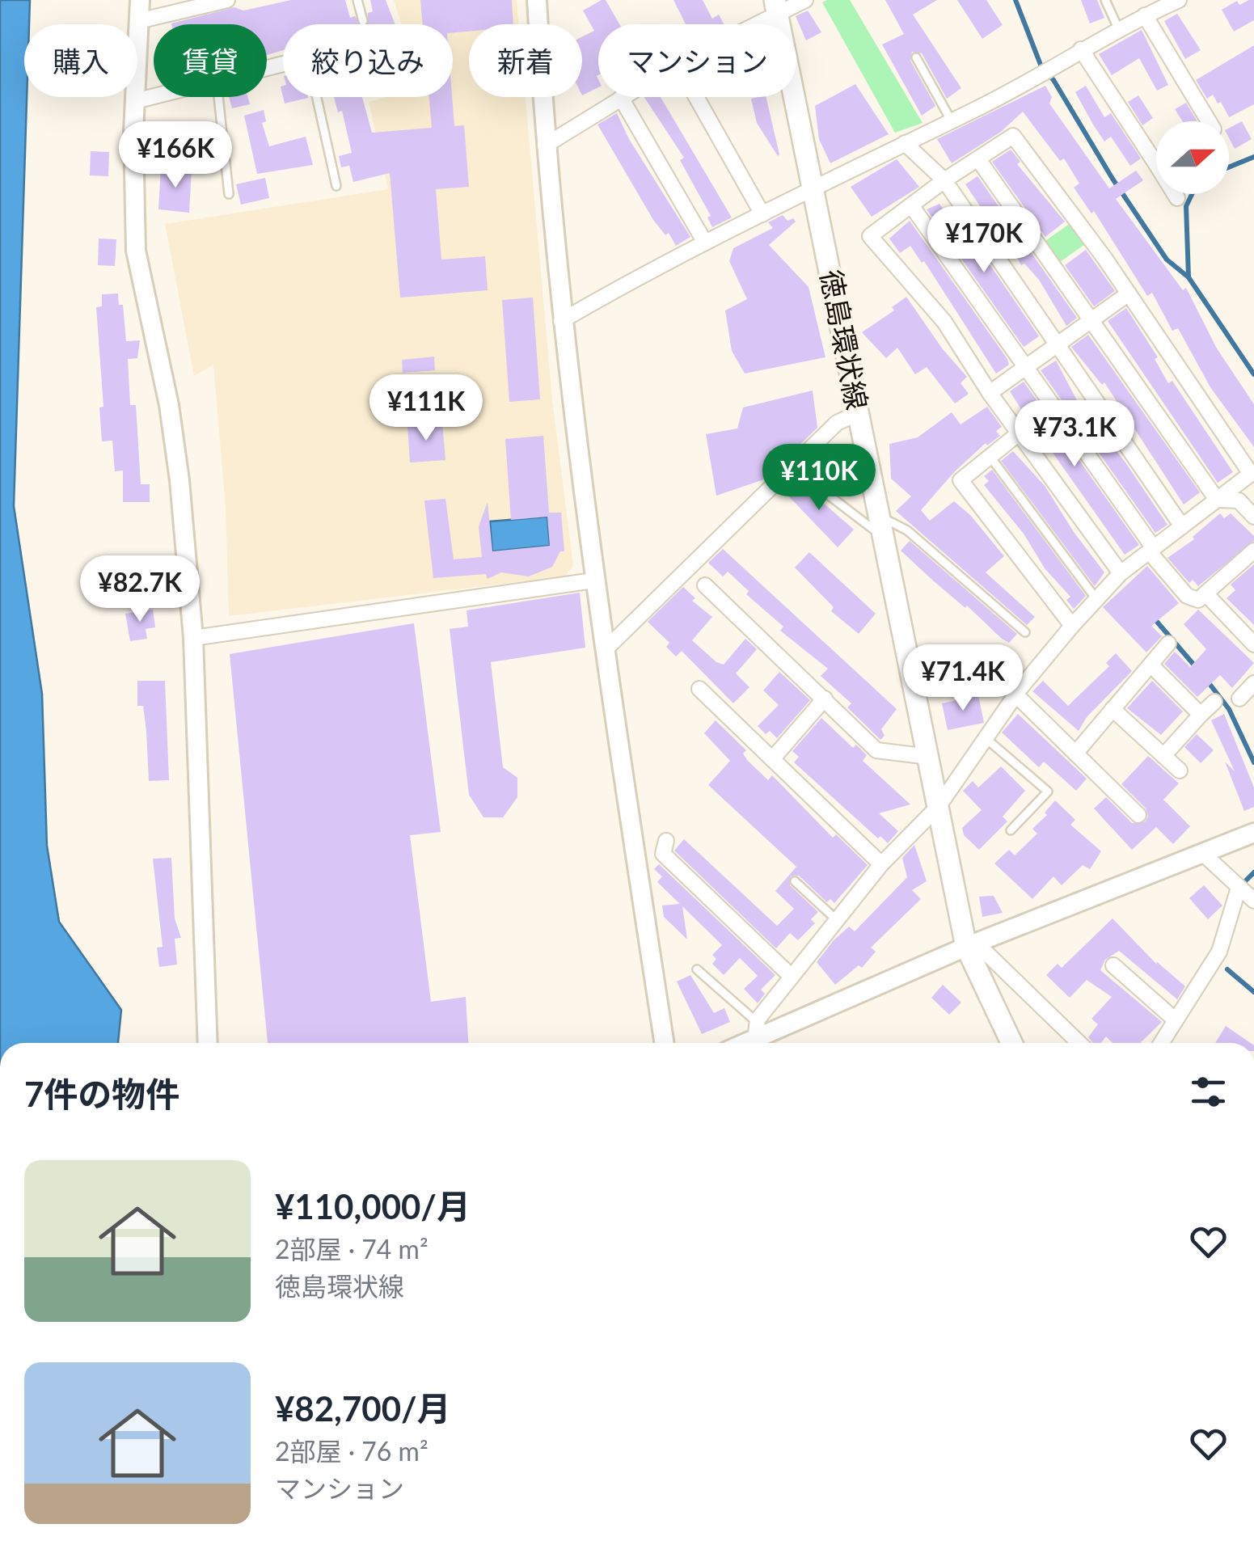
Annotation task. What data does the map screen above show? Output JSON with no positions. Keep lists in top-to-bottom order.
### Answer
{
  "streets": {
    "main road": ["徳島環状線"]
  },
  "north": "right",
  "page": {
    "chip": [
      "購入",
      "賃貸",
      "絞り込み",
      "新着",
      "マンション"
    ],
    "price": [
      "¥166K",
      "¥170K",
      "¥111K",
      "¥73.1K",
      "¥110K",
      "¥82.7K",
      "¥71.4K"
    ],
    "heading": "7件の物件",
    "list": [
      {
        "name": "¥110,000/月",
        "note": "2部屋 · 74 m² · 徳島環状線"
      },
      {
        "name": "¥82,700/月",
        "note": "2部屋 · 76 m² · マンション"
      }
    ]
  }
}
